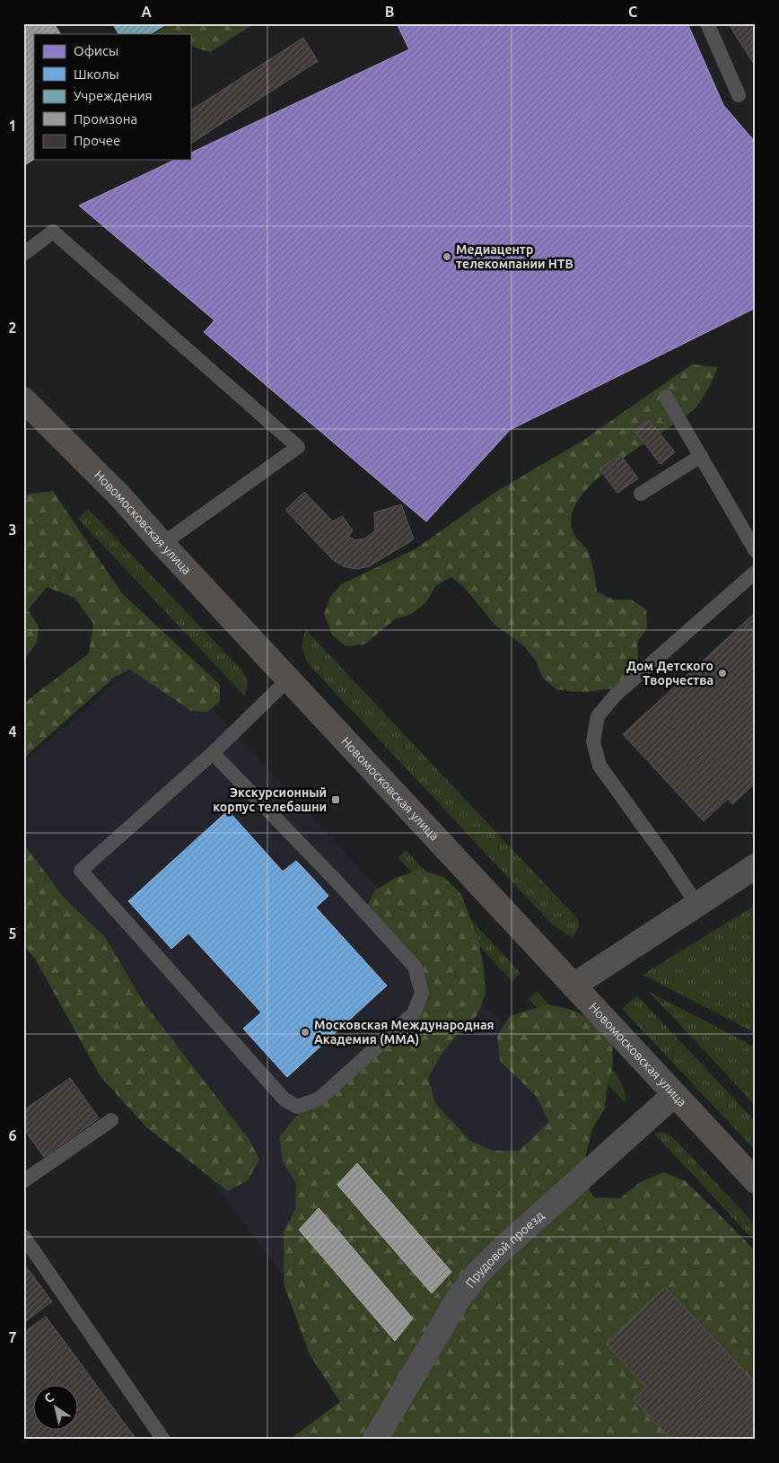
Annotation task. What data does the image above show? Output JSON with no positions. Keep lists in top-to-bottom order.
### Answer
{
  "streets": {
    "main road": ["Новомосковская улица"],
    "street": ["Прудовой проезд"]
  },
  "crossings": [
    ["Новомосковская улица", "Прудовой проезд"]
  ],
  "places": {
    "other": ["Медиацентр телекомпании НТВ", "Дом Детского Творчества", "Московская Международная Академия (ММА)"],
    "transit": ["Экскурсионный корпус телебашни"]
  },
  "legend": [
    "Офисы",
    "Школы",
    "Учреждения",
    "Промзона",
    "Прочее"
  ],
  "north": "top left",
  "grid": {
    "columns": ["A", "B", "C"],
    "rows": [
      "1",
      "2",
      "3",
      "4",
      "5",
      "6",
      "7"
    ]
  }
}
